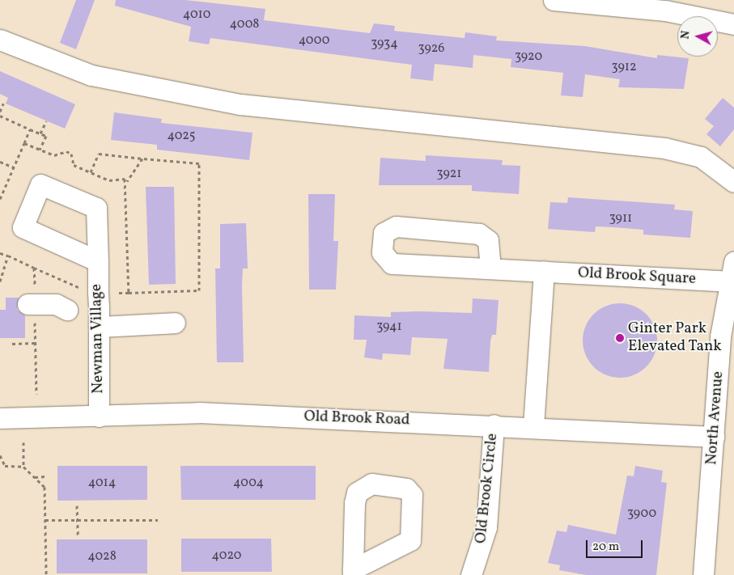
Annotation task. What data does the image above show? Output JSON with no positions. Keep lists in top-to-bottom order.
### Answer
{
  "streets": {
    "street": [
      "Old Brook Square",
      "Newman Village",
      "North Avenue",
      "Old Brook Road",
      "Old Brook Circle"
    ]
  },
  "crossings": [
    ["Old Brook Square", "North Avenue"],
    ["Newman Village", "Old Brook Road"],
    ["North Avenue", "Old Brook Road"],
    ["Old Brook Road", "Old Brook Circle"]
  ],
  "places": ["Ginter Park Elevated Tank"],
  "house_numbers": [
    "4010",
    "4008",
    "4000",
    "3934",
    "3926",
    "3920",
    "3912",
    "4025",
    "3921",
    "3911",
    "3941",
    "4014",
    "4004",
    "3900",
    "4020",
    "4028"
  ],
  "scale_bar": "20 m",
  "north": "left"
}
